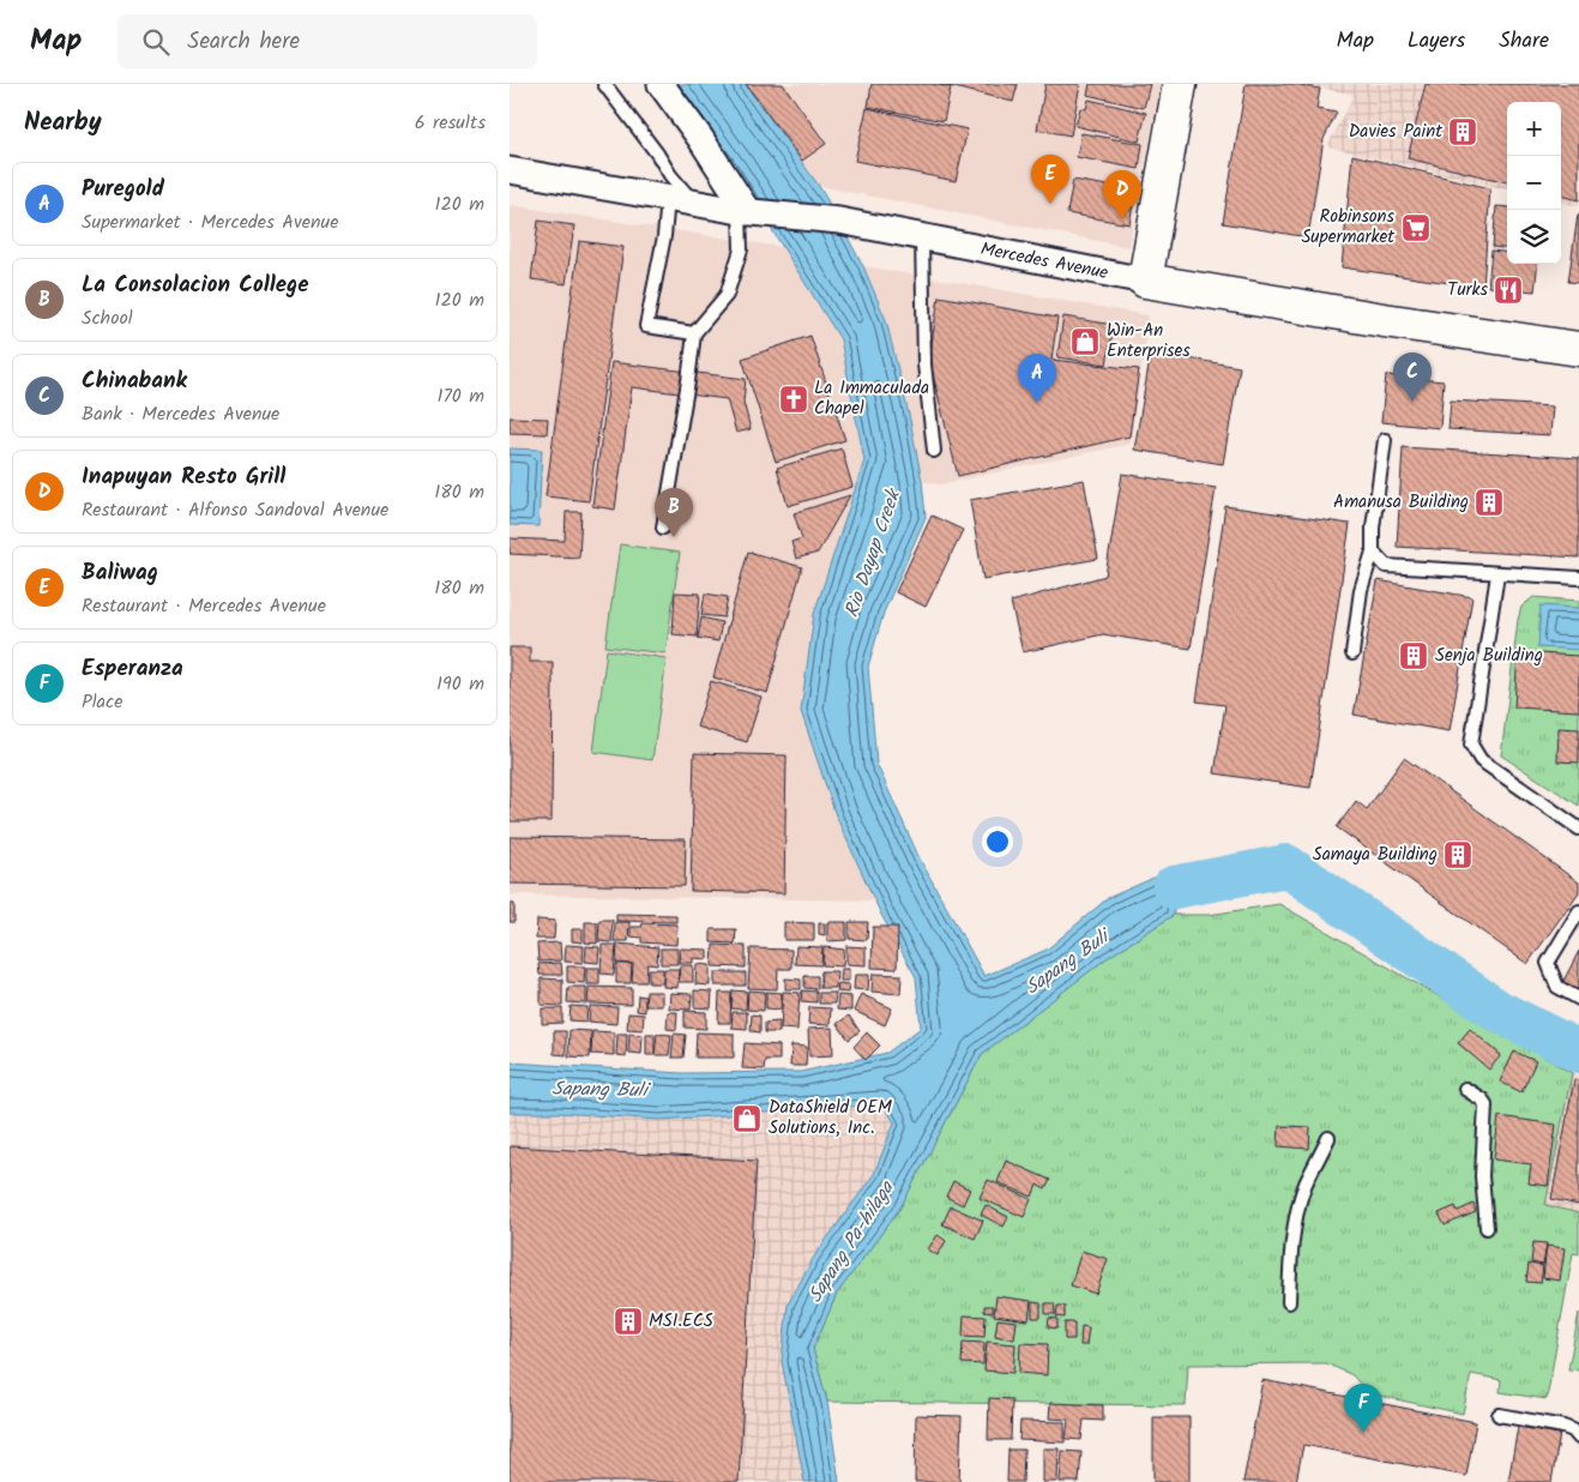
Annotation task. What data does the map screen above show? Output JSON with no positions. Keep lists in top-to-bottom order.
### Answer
{
  "streets": {
    "main road": ["Mercedes Avenue"]
  },
  "water": ["Rio Dayap Creek", "Sapang Buli", "Sapang Pa-hilaga"],
  "places": {
    "building": [
      "Davies Paint",
      "Amanusa Building",
      "Senja Building",
      "Samaya Building",
      "MSI.ECS"
    ],
    "supermarket": ["Robinsons Supermarket"],
    "restaurant": ["Turks"],
    "shop": ["Win-An Enterprises", "DataShield OEM Solutions, Inc."],
    "church": ["La Immaculada Chapel"]
  },
  "page": {
    "header": "Map",
    "search": "Search here",
    "nav": ["Map", "Layers", "Share"],
    "heading": ["Nearby", "6 results"],
    "map_buttons": ["+", "−"],
    "pins": [
      "E",
      "D",
      "C",
      "A",
      "B",
      "F"
    ],
    "list": [
      {
        "mark": "A",
        "name": "Puregold",
        "note": "Supermarket · Mercedes Avenue",
        "value": "120 m"
      },
      {
        "mark": "B",
        "name": "La Consolacion College",
        "note": "School",
        "value": "120 m"
      },
      {
        "mark": "C",
        "name": "Chinabank",
        "note": "Bank · Mercedes Avenue",
        "value": "170 m"
      },
      {
        "mark": "D",
        "name": "Inapuyan Resto Grill",
        "note": "Restaurant · Alfonso Sandoval Avenue",
        "value": "180 m"
      },
      {
        "mark": "E",
        "name": "Baliwag",
        "note": "Restaurant · Mercedes Avenue",
        "value": "180 m"
      },
      {
        "mark": "F",
        "name": "Esperanza",
        "note": "Place",
        "value": "190 m"
      }
    ]
  }
}
